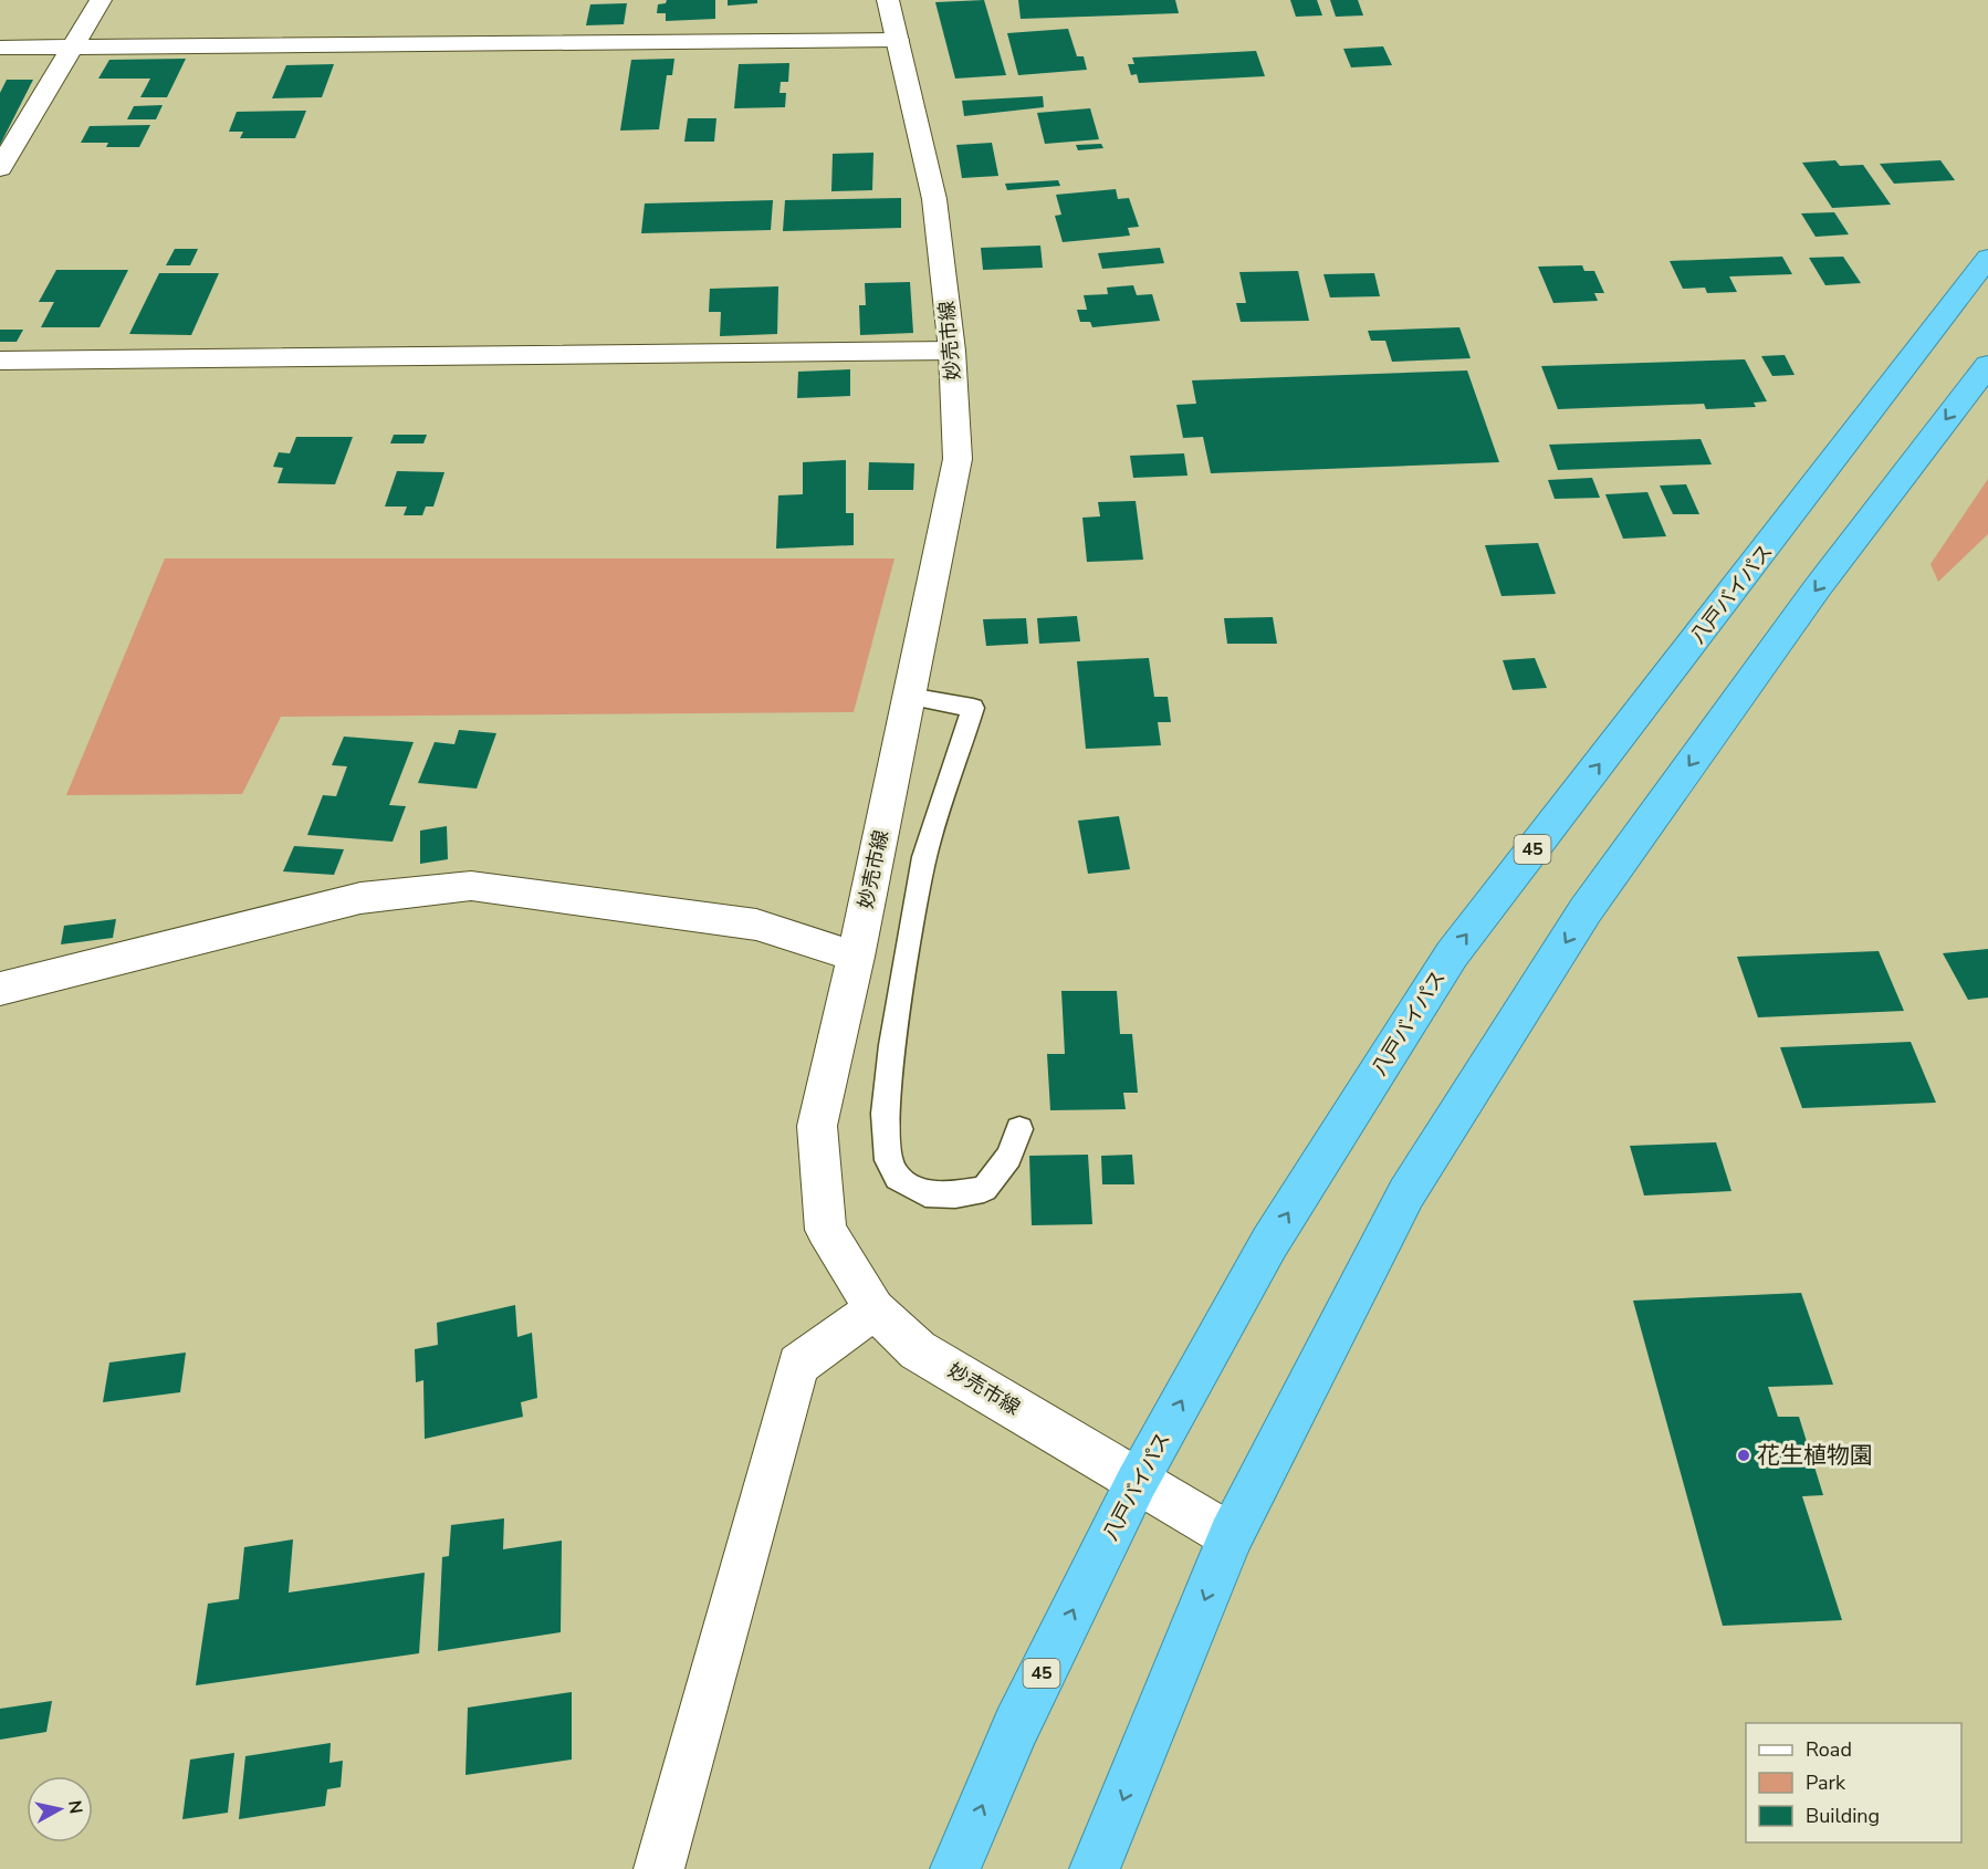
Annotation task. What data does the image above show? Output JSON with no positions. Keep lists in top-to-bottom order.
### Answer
{
  "streets": {
    "highway": ["八戸バイパス", "45"],
    "street": ["妙売市線"]
  },
  "crossings": [
    ["妙売市線", "八戸バイパス"]
  ],
  "places": ["花生植物園"],
  "legend": ["Road", "Park", "Building"],
  "north": "right"
}
